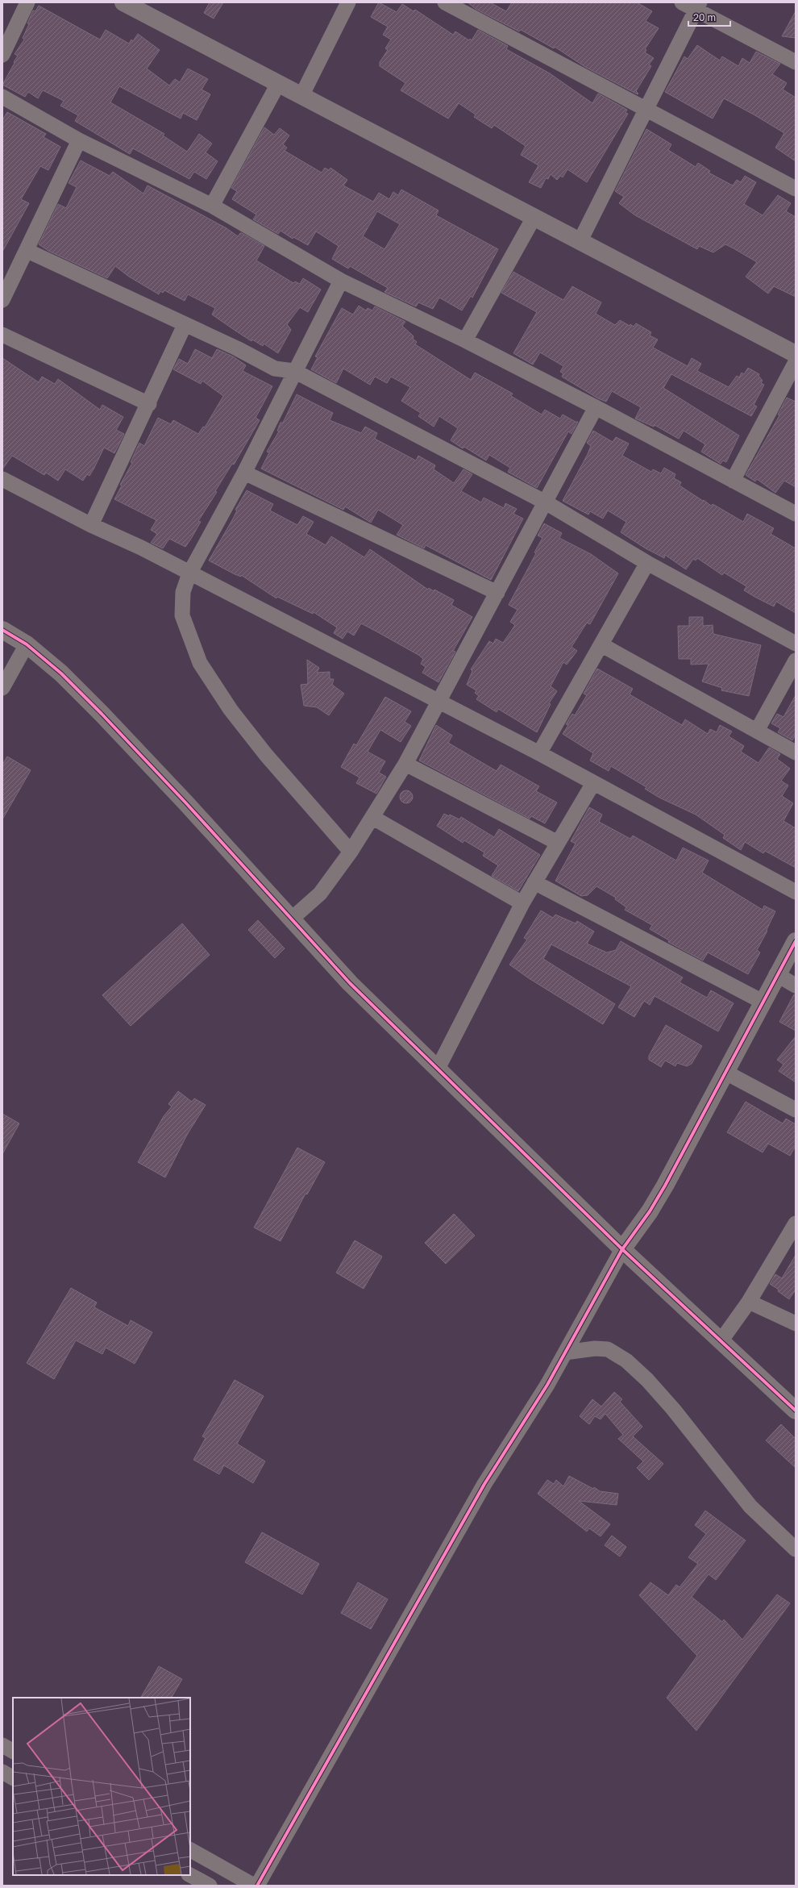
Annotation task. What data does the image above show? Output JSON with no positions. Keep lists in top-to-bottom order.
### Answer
{
  "scale_bar": "20 m"
}
